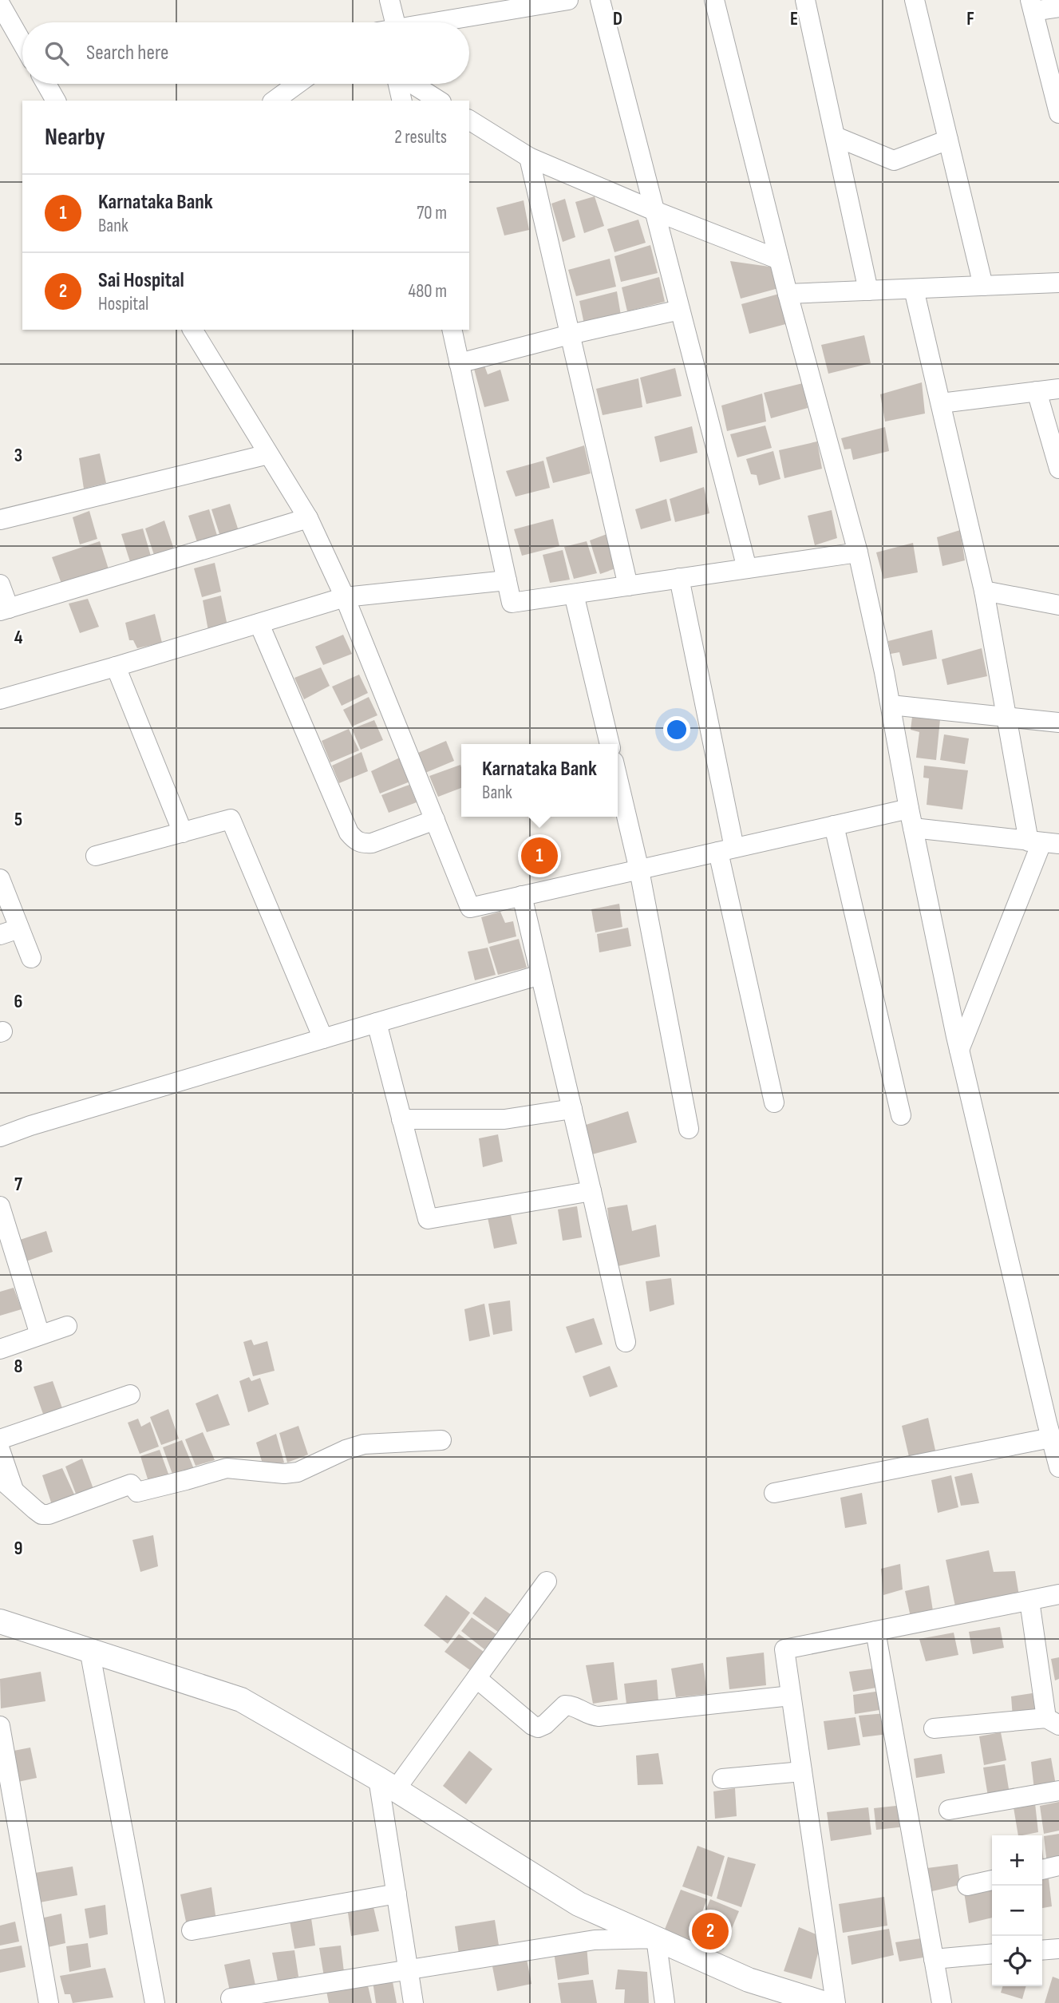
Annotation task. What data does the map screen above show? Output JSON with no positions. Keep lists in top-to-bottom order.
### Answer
{
  "page": {
    "search": "Search here",
    "heading": ["Nearby", "2 results"],
    "list": [
      {
        "mark": "1",
        "name": "Karnataka Bank",
        "note": "Bank",
        "value": "70 m"
      },
      {
        "mark": "2",
        "name": "Sai Hospital",
        "note": "Hospital",
        "value": "480 m"
      }
    ],
    "popup": ["Karnataka Bank", "Bank"],
    "pins": ["1", "2"],
    "map_buttons": ["+", "−"]
  },
  "grid": {
    "columns": ["D", "E", "F"],
    "rows": [
      "3",
      "4",
      "5",
      "6",
      "7",
      "8",
      "9"
    ]
  }
}
